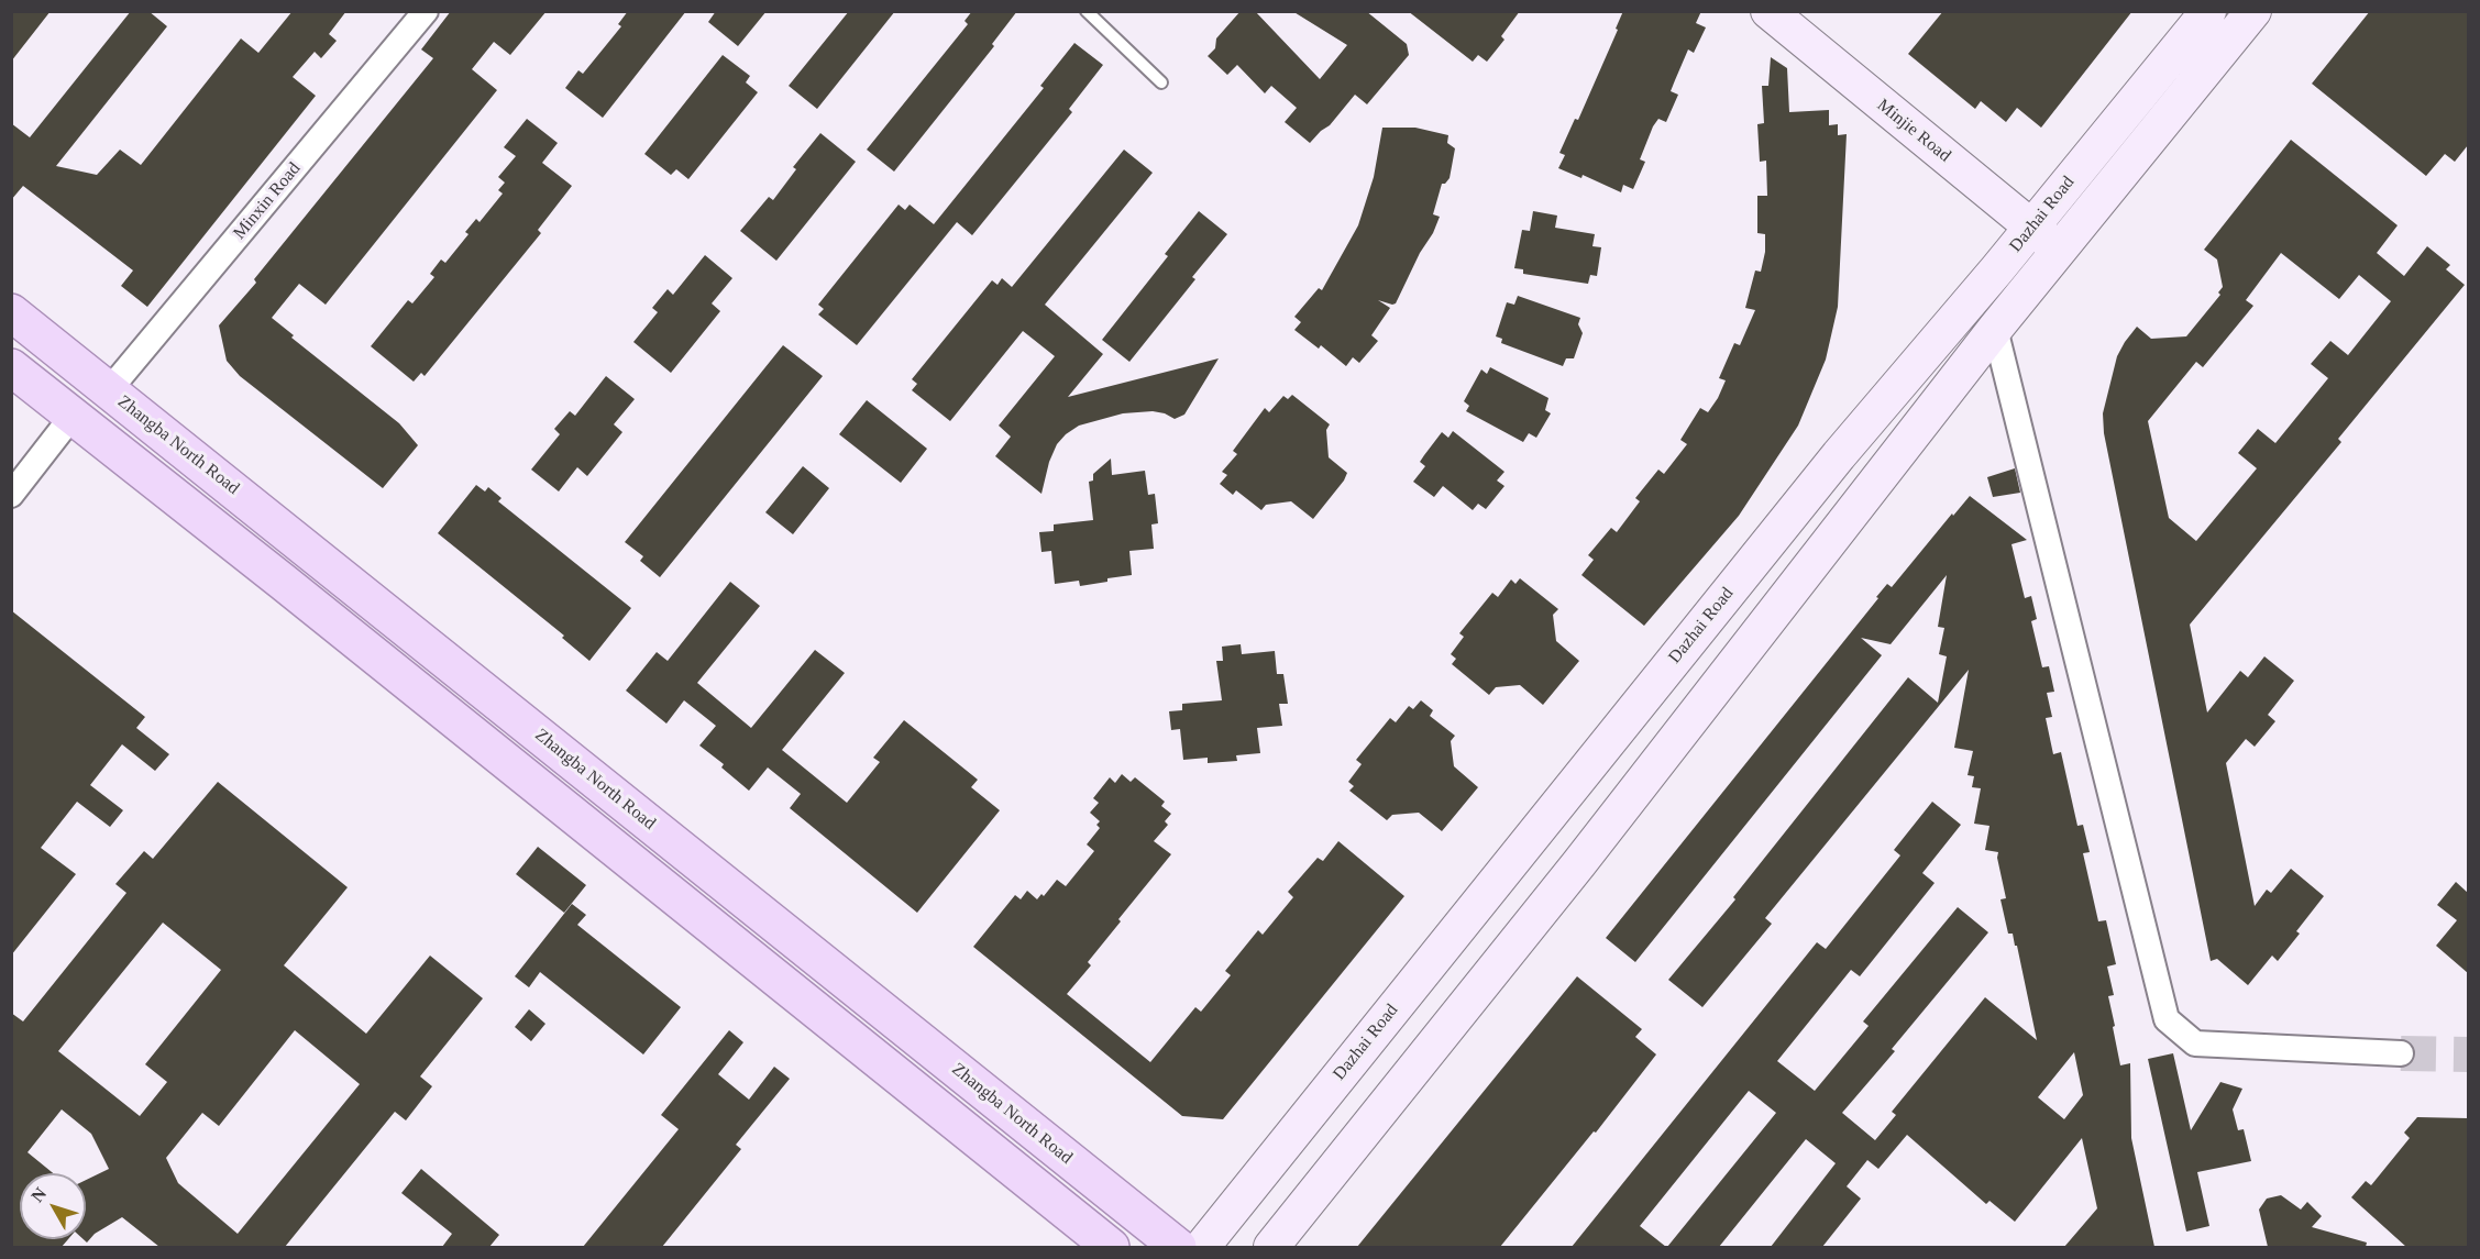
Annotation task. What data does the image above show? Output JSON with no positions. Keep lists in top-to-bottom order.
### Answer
{
  "streets": {
    "main road": ["Minjie Road", "Dazhai Road", "Zhangba North Road"],
    "street": ["Minxin Road"]
  },
  "crossings": [
    ["Minjie Road", "Dazhai Road"],
    ["Minxin Road", "Zhangba North Road"]
  ],
  "north": "top left"
}
